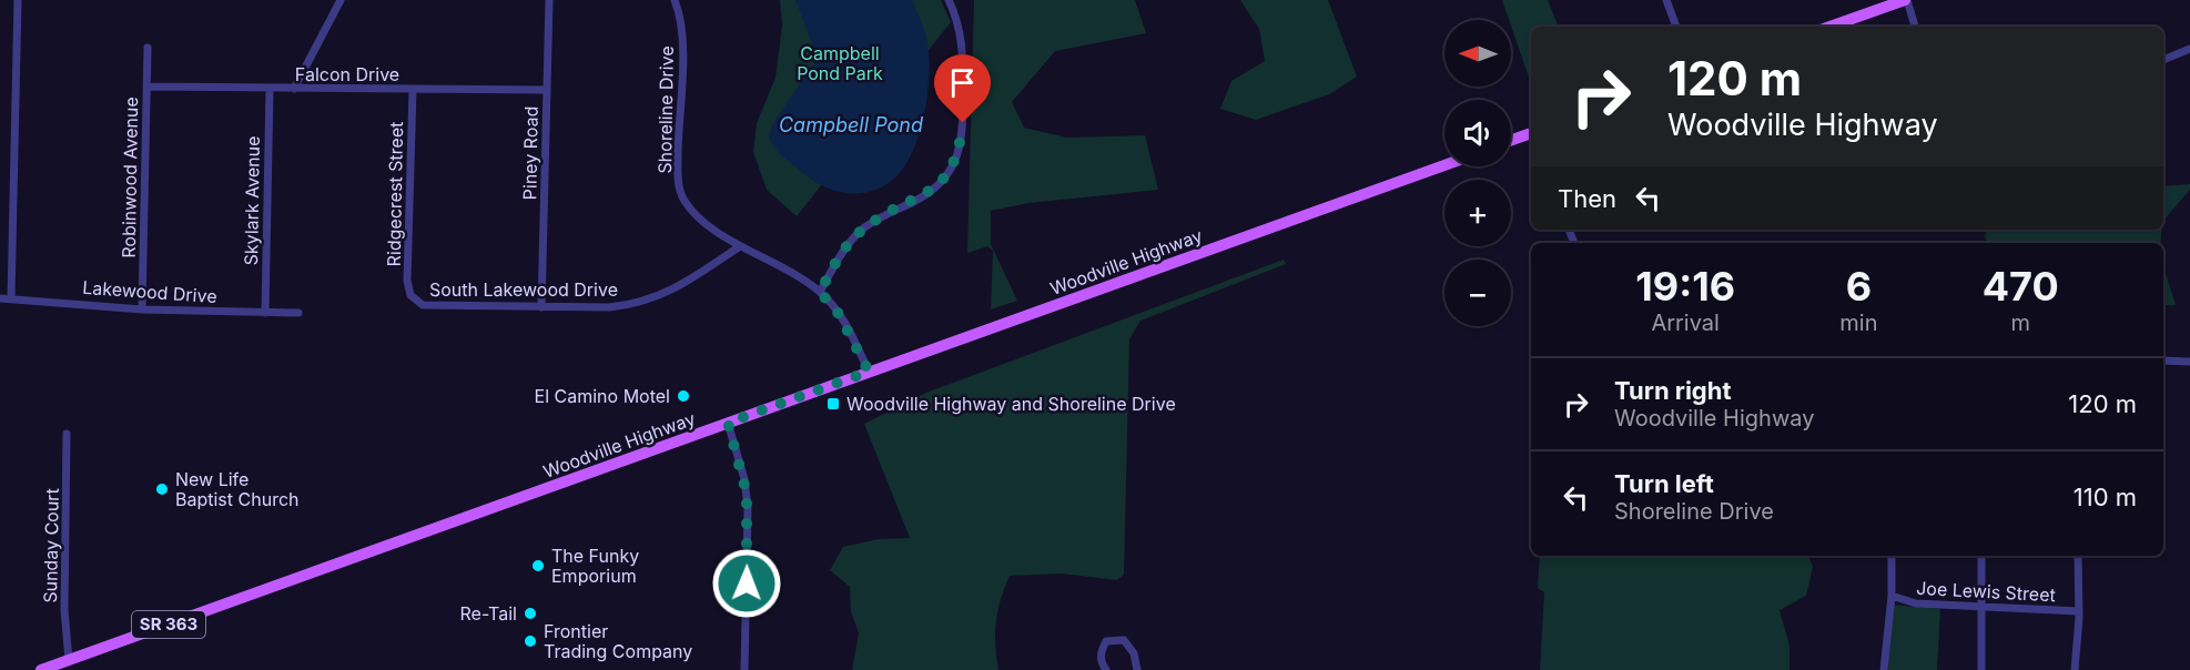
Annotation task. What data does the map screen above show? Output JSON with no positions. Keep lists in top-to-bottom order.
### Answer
{
  "streets": {
    "main road": ["Woodville Highway", "SR 363"],
    "street": [
      "Falcon Drive",
      "Shoreline Drive",
      "Piney Road",
      "Robinwood Avenue",
      "Ridgecrest Street",
      "Skylark Avenue",
      "South Lakewood Drive",
      "Lakewood Drive",
      "Sunday Court",
      "Joe Lewis Street"
    ]
  },
  "crossings": [
    ["Falcon Drive", "Piney Road"],
    ["Falcon Drive", "Robinwood Avenue"],
    ["Falcon Drive", "Ridgecrest Street"],
    ["Falcon Drive", "Skylark Avenue"],
    ["Shoreline Drive", "Woodville Highway"],
    ["Shoreline Drive", "South Lakewood Drive"],
    ["Piney Road", "South Lakewood Drive"],
    ["Robinwood Avenue", "Lakewood Drive"],
    ["Ridgecrest Street", "South Lakewood Drive"],
    ["Skylark Avenue", "Lakewood Drive"],
    ["Woodville Highway", "Sunday Court"]
  ],
  "water": ["Campbell Pond"],
  "parks": ["Campbell Pond Park"],
  "places": {
    "other": [
      "El Camino Motel",
      "New Life Baptist Church",
      "The Funky Emporium",
      "Re-Tail",
      "Frontier Trading Company"
    ],
    "transit": ["Woodville Highway and Shoreline Drive"]
  },
  "north": "left",
  "page": {
    "map_buttons": ["+", "−"],
    "turn": ["120 m", "Woodville Highway"],
    "then": "Then",
    "eta": [
      "19:16",
      "Arrival",
      "6",
      "min",
      "470",
      "m"
    ],
    "list": [
      {
        "name": "Turn right",
        "note": "Woodville Highway",
        "value": "120 m"
      },
      {
        "name": "Turn left",
        "note": "Shoreline Drive",
        "value": "110 m"
      }
    ]
  }
}
